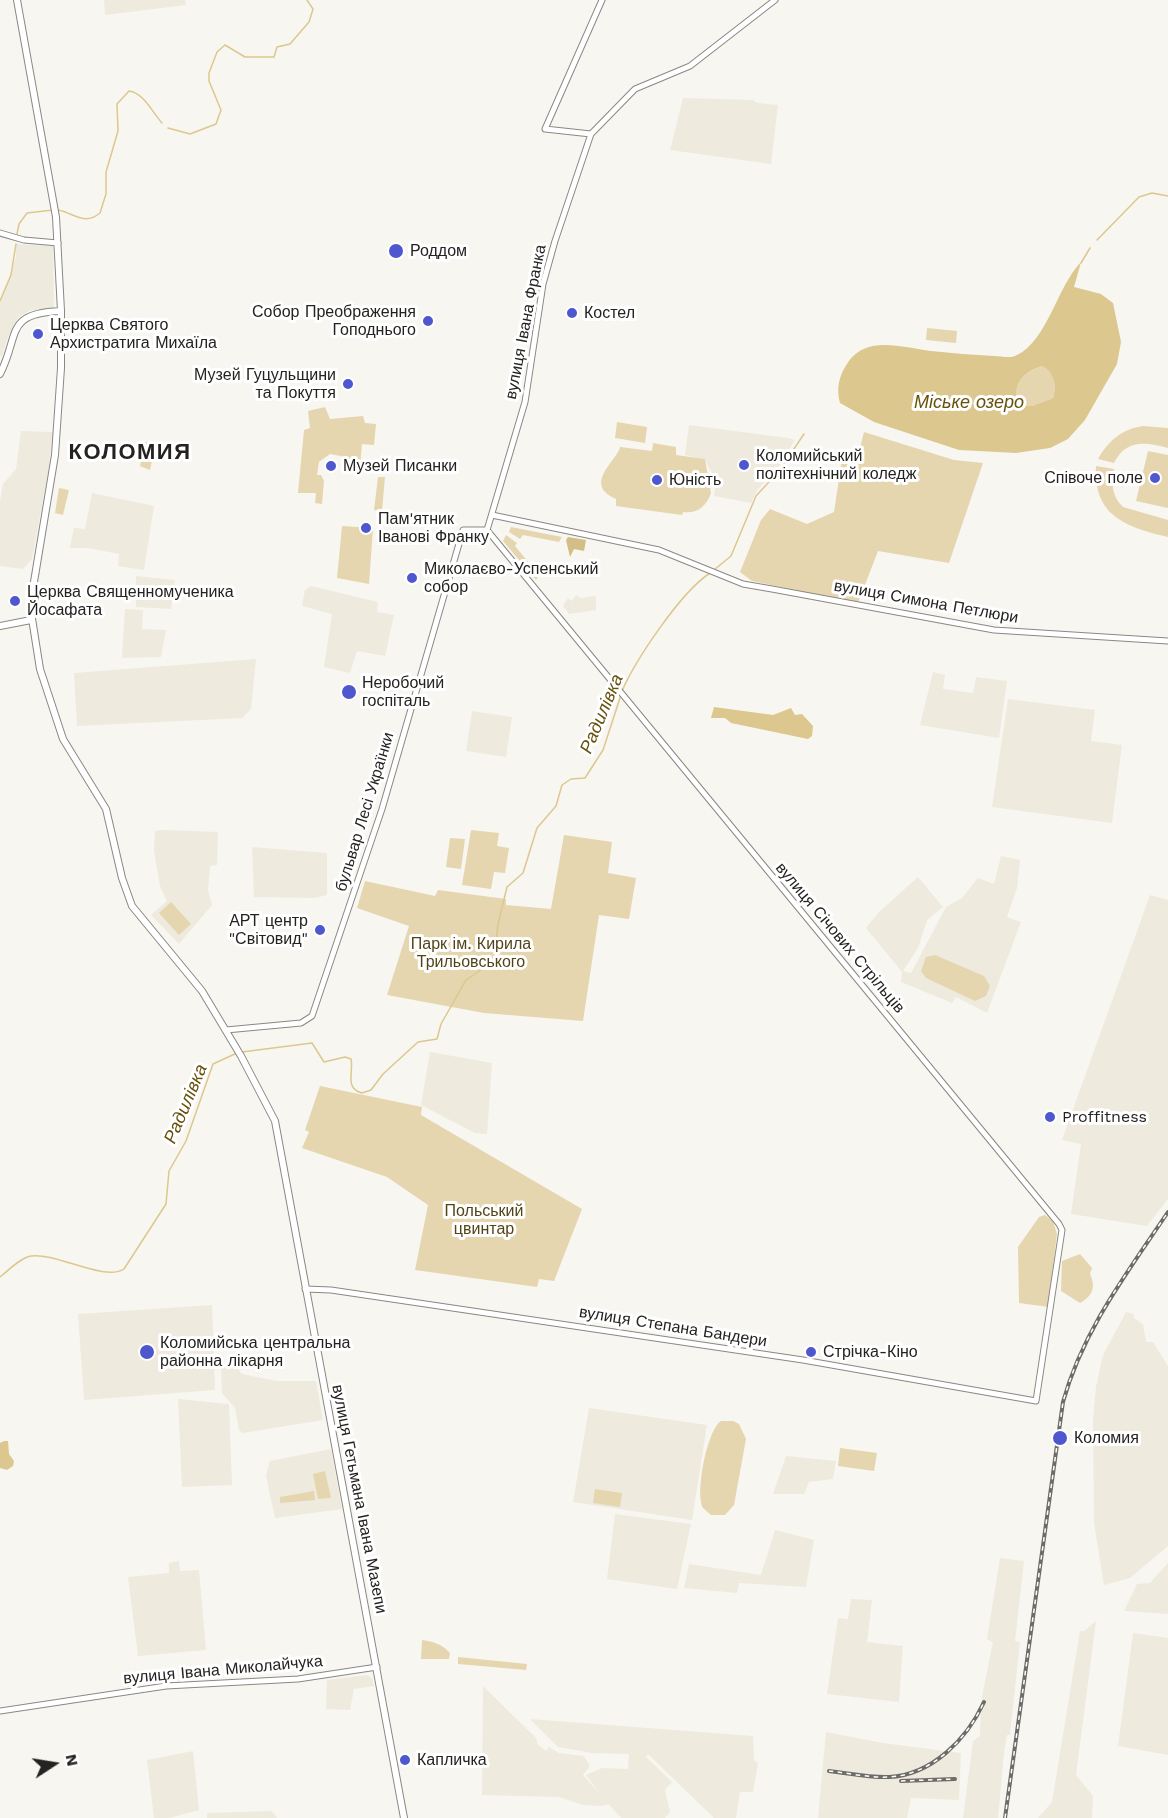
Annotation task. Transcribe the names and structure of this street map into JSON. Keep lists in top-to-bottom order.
{
  "streets": {
    "main road": ["вулиця Гетьмана Івана Мазепи"],
    "street": [
      "вулиця Івана Франка",
      "вулиця Симона Петлюри",
      "бульвар Лесі Українки",
      "вулиця Січових Стрільців",
      "вулиця Степана Бандери",
      "вулиця Івана Миколайчука"
    ]
  },
  "crossings": [
    ["вулиця Івана Франка", "вулиця Симона Петлюри"],
    ["вулиця Івана Франка", "бульвар Лесі Українки"],
    ["вулиця Івана Франка", "вулиця Січових Стрільців"],
    ["бульвар Лесі Українки", "вулиця Січових Стрільців"],
    ["бульвар Лесі Українки", "вулиця Гетьмана Івана Мазепи"],
    ["вулиця Січових Стрільців", "вулиця Степана Бандери"],
    ["вулиця Степана Бандери", "вулиця Гетьмана Івана Мазепи"],
    ["вулиця Гетьмана Івана Мазепи", "вулиця Івана Миколайчука"]
  ],
  "districts": ["КОЛОМИЯ"],
  "water": ["Міське озеро", "Радилівка"],
  "parks": ["Парк ім. Кирила Трильовського", "Польський цвинтар"],
  "places": [
    "Роддом",
    "Костел",
    "Собор Преображення Гоподнього",
    "Церква Святого Архистратига Михаїла",
    "Музей Гуцульщини та Покуття",
    "Коломийський політехнічний коледж",
    "Музей Писанки",
    "Співоче поле",
    "Юність",
    "Пам'ятник Іванові Франку",
    "Миколаєво-Успенський собор",
    "Церква Священномученика Йосафата",
    "Неробочий госпіталь",
    "АРТ центр \"Світовид\"",
    "Proffitness",
    "Коломийська центральна районна лікарня",
    "Стрічка-Кіно",
    "Коломия",
    "Капличка"
  ],
  "north": "right"
}
